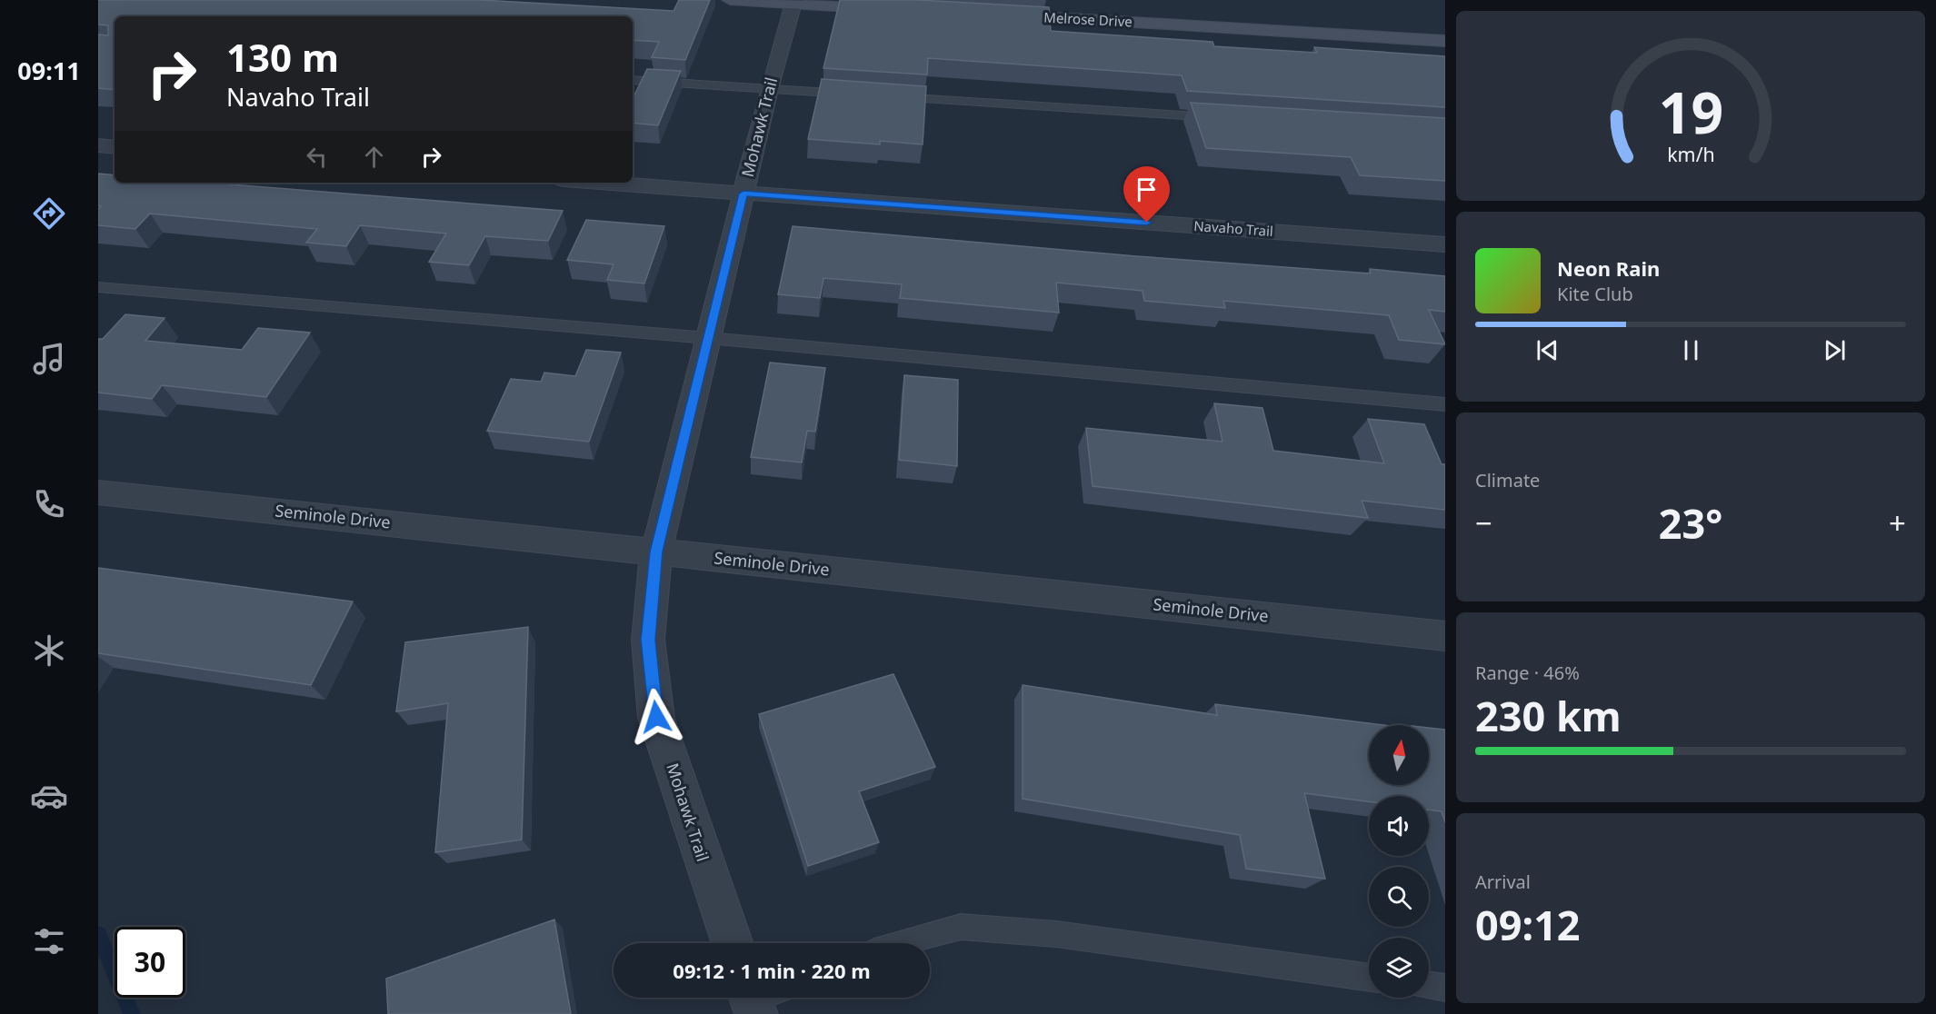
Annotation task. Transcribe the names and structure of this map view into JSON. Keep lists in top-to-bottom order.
{
  "streets": {
    "street": [
      "Melrose Drive",
      "Mohawk Trail",
      "Navaho Trail",
      "Seminole Drive"
    ]
  },
  "crossings": [
    ["Mohawk Trail", "Navaho Trail"],
    ["Mohawk Trail", "Seminole Drive"]
  ],
  "north": "top",
  "page": {
    "tabs": "09:11",
    "turn": ["130 m", "Navaho Trail"],
    "song": ["Neon Rain", "Kite Club"],
    "tile": [
      "Climate",
      ["Range · 46%", "230 km"],
      ["Arrival", "09:12"]
    ],
    "heat": ["−", "23°", "+"],
    "limit": "30",
    "trip": "09:12 · 1 min · 220 m",
    "gauge": ["19", "km/h"]
  }
}
